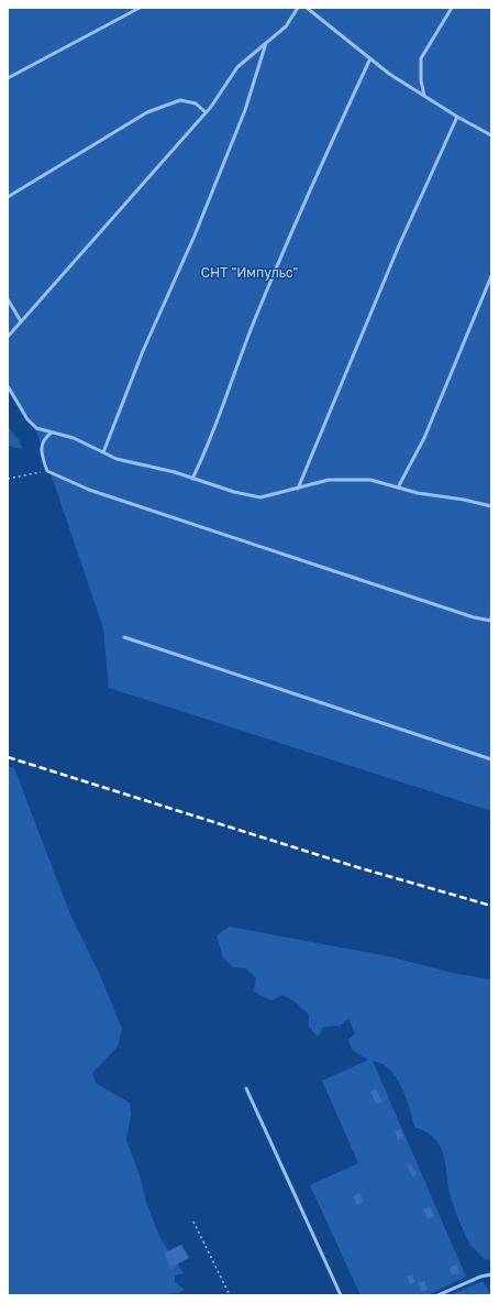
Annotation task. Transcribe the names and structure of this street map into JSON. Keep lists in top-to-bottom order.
{
  "parks": ["СНТ \"Импульс\""]
}
